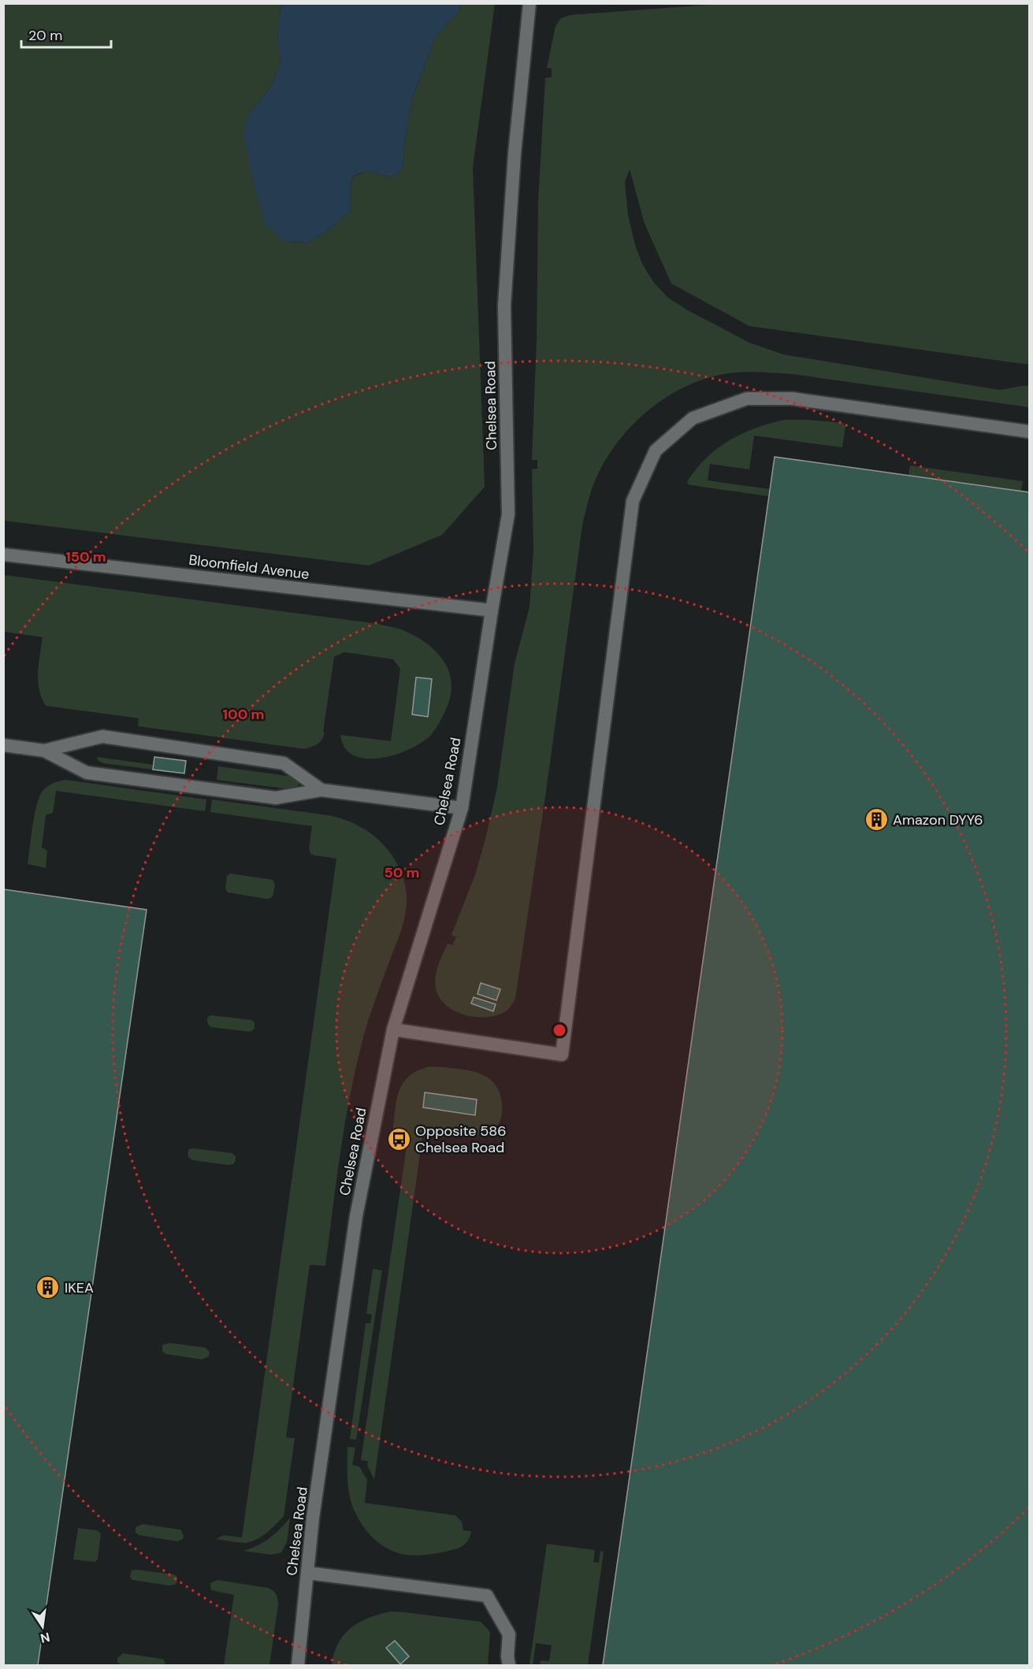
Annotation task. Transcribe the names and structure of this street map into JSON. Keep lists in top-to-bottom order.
{
  "streets": {
    "street": ["Chelsea Road", "Bloomfield Avenue"]
  },
  "crossings": [
    ["Chelsea Road", "Bloomfield Avenue"]
  ],
  "places": {
    "building": ["Amazon DYY6", "IKEA"],
    "bus stop": ["Opposite 586 Chelsea Road"]
  },
  "scale_bar": "20 m",
  "north": "bottom",
  "rings": ["150 m", "100 m", "50 m"]
}
